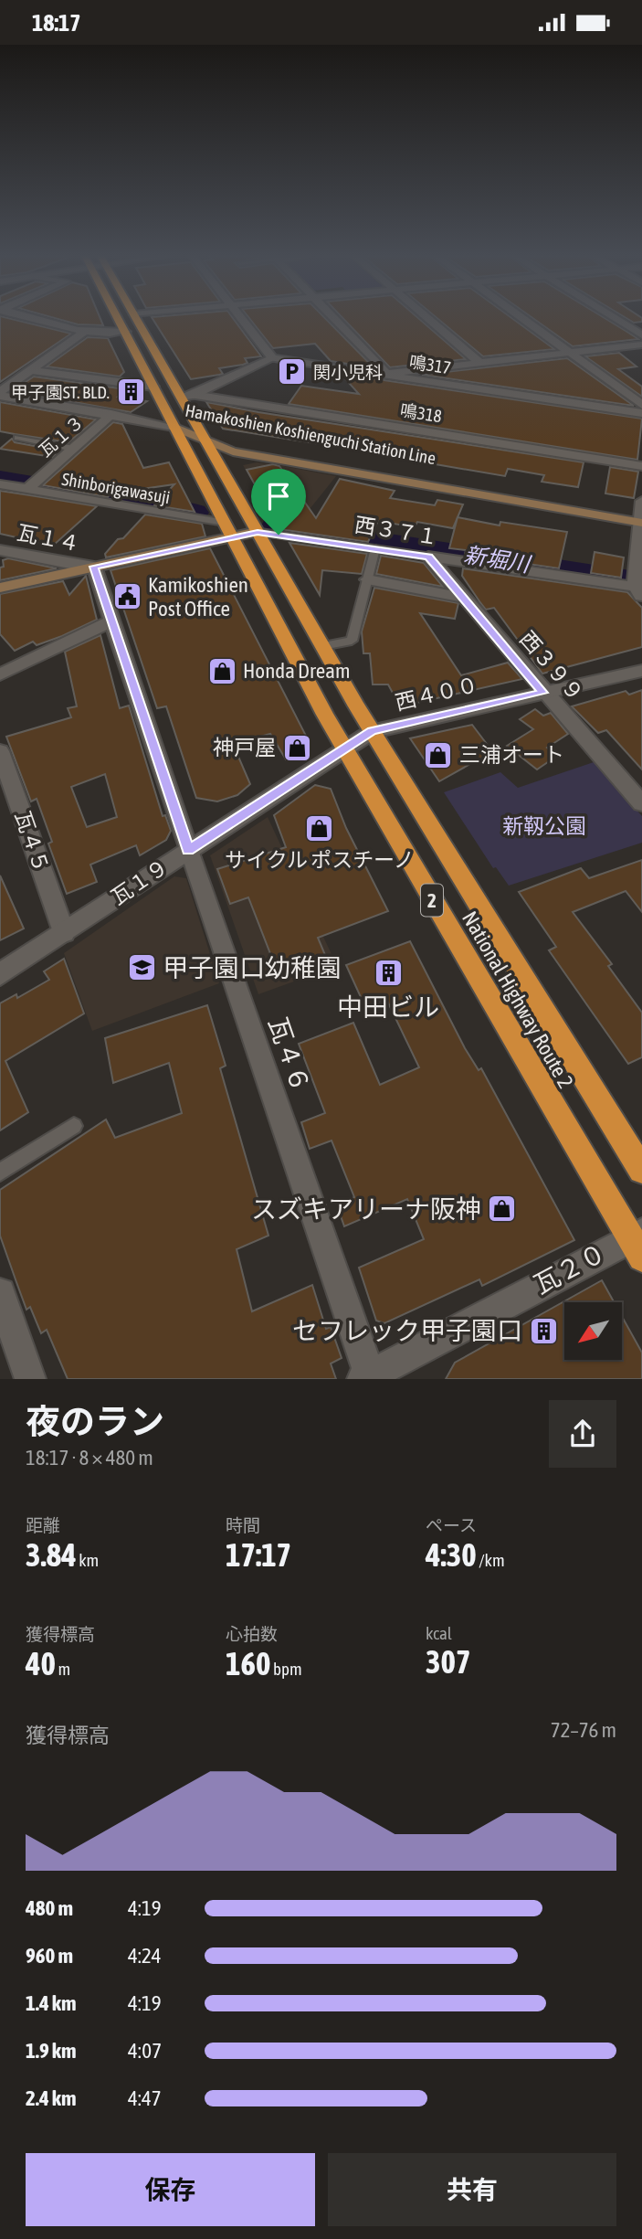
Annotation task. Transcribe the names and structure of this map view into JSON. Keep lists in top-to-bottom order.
{
  "streets": {
    "highway": ["2", "National Highway Route 2"],
    "main road": ["Hamakoshien Koshienguchi Station Line"],
    "street": [
      "鳴317",
      "鳴318",
      "瓦１３",
      "Shinborigawasuji",
      "西３７１",
      "瓦１４",
      "西３９９",
      "西４００",
      "瓦４５",
      "瓦１９",
      "瓦４６",
      "瓦２０"
    ]
  },
  "crossings": [
    ["鳴318", "National Highway Route 2"],
    ["Hamakoshien Koshienguchi Station Line", "National Highway Route 2"],
    ["瓦１３", "Shinborigawasuji"],
    ["Shinborigawasuji", "National Highway Route 2"],
    ["西３７１", "西３９９"],
    ["西３７１", "National Highway Route 2"],
    ["瓦１４", "瓦４６"],
    ["西３９９", "西４００"],
    ["西４００", "瓦１９"],
    ["西４００", "National Highway Route 2"],
    ["瓦４５", "瓦１９"],
    ["瓦１９", "National Highway Route 2"],
    ["瓦１９", "瓦４６"],
    ["National Highway Route 2", "瓦２０"],
    ["瓦４６", "瓦２０"]
  ],
  "water": ["新堀川"],
  "parks": ["新靱公園"],
  "places": {
    "parking": ["関小児科"],
    "building": ["甲子園ST. BLD.", "中田ビル", "セフレック甲子園口"],
    "public building": ["Kamikoshien Post Office"],
    "shop": [
      "Honda Dream",
      "神戸屋",
      "三浦オート",
      "サイクル ポスチーノ",
      "スズキアリーナ阪神"
    ],
    "school or university": ["甲子園口幼稚園"]
  },
  "north": "bottom left",
  "page": {
    "status": "18:17",
    "heading": ["夜のラン", "18:17 · 8 × 480 m"],
    "stats": [
      ["距離", "3.84 km"],
      ["時間", "17:17"],
      ["ペース", "4:30 /km"],
      ["獲得標高", "40 m"],
      ["心拍数", "160 bpm"],
      ["kcal", "307"]
    ],
    "chart": ["獲得標高", "72–76 m"],
    "list": [
      {
        "name": "480 m",
        "note": "4:19"
      },
      {
        "name": "960 m",
        "note": "4:24"
      },
      {
        "name": "1.4 km",
        "note": "4:19"
      },
      {
        "name": "1.9 km",
        "note": "4:07"
      },
      {
        "name": "2.4 km",
        "note": "4:47"
      }
    ],
    "buttons": ["保存", "共有"]
  }
}
